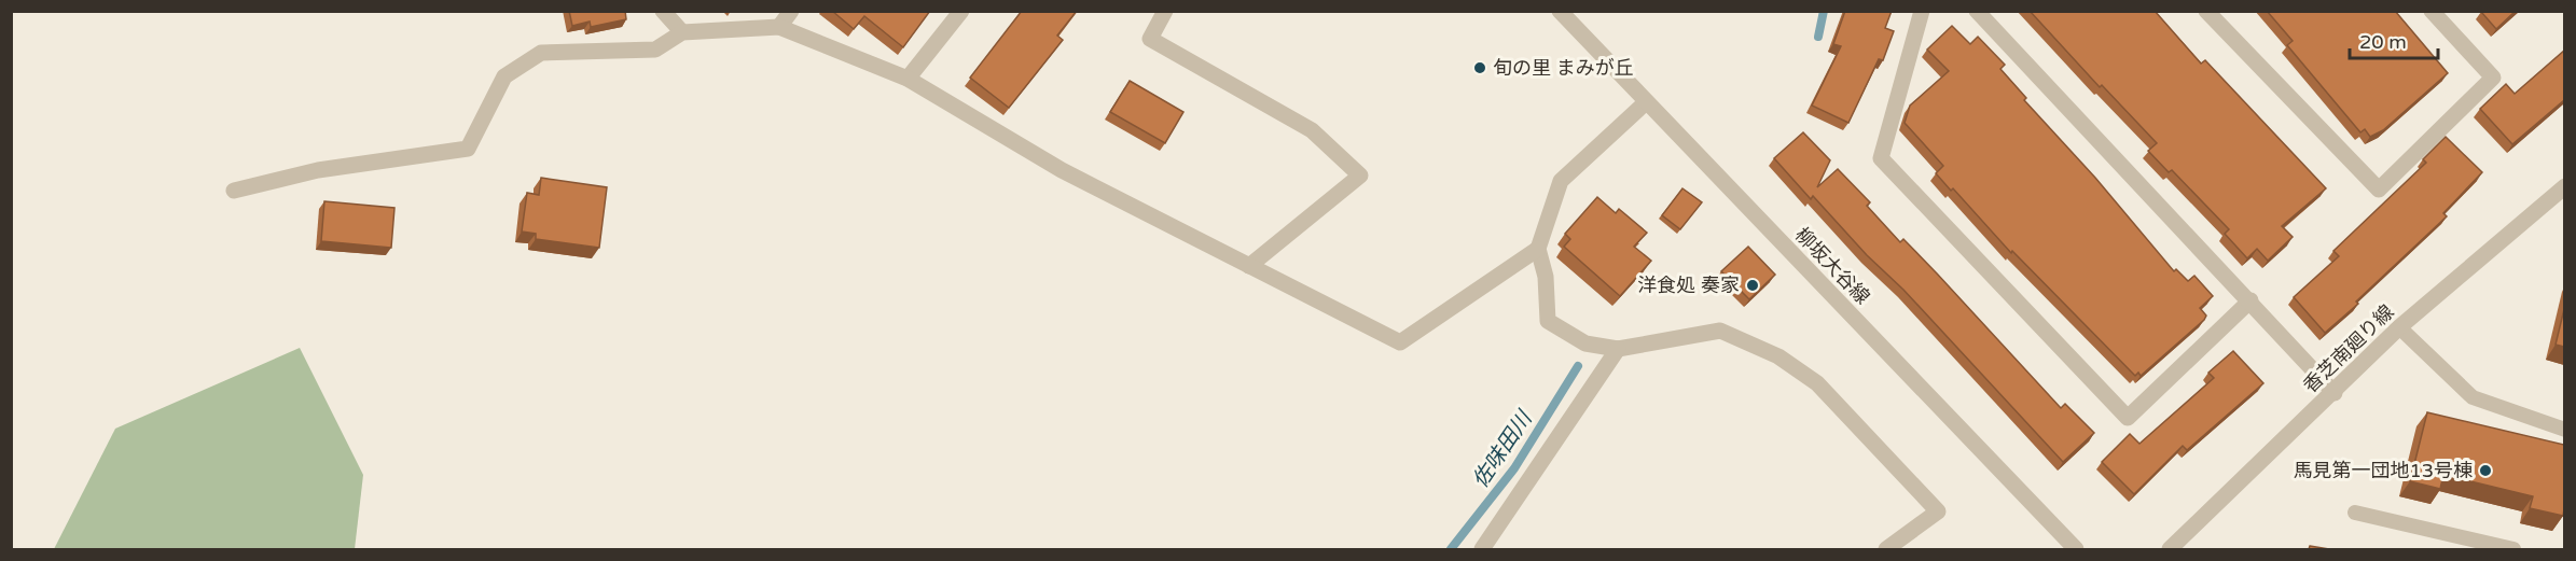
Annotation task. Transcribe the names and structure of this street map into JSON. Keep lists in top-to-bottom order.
{
  "streets": {
    "street": ["柳坂大谷線", "香芝南廻り線"]
  },
  "water": ["佐味田川"],
  "places": ["旬の里 まみが丘", "洋食処 奏家", "馬見第一団地13号棟"],
  "scale_bar": "20 m"
}
